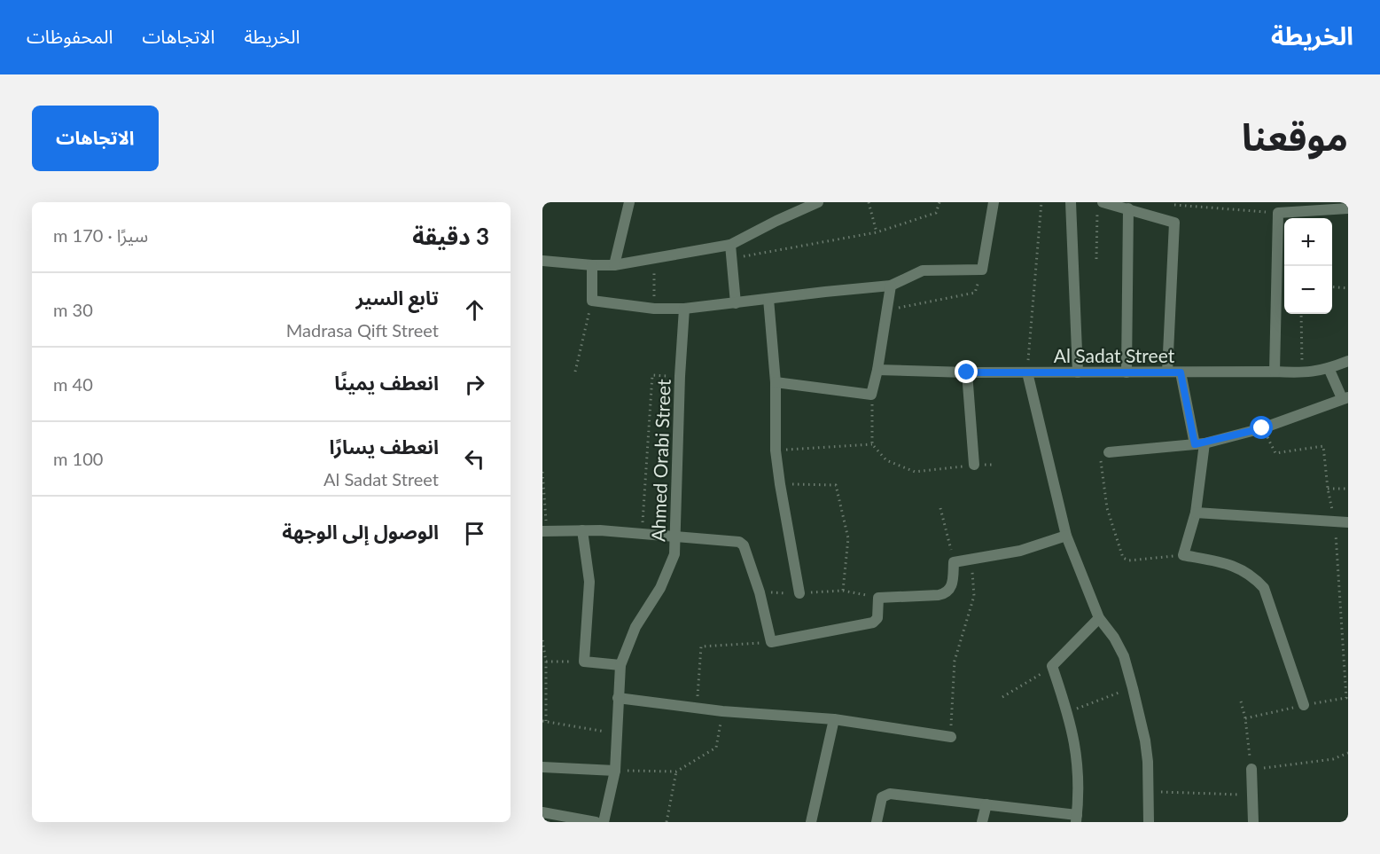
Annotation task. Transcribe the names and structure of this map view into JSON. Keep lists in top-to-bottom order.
{
  "streets": {
    "street": ["Al Sadat Street", "Ahmed Orabi Street"]
  },
  "page": {
    "header": "الخريطة",
    "nav": ["الخريطة", "الاتجاهات", "المحفوظات"],
    "title": "موقعنا",
    "buttons": "الاتجاهات",
    "heading": ["3 دقيقة", "سيرًا · 170 m"],
    "map_buttons": ["+", "−"],
    "list": [
      ["تابع السير", "Madrasa Qift Street", "30 m"],
      ["انعطف يمينًا", "40 m"],
      ["انعطف يسارًا", "Al Sadat Street", "100 m"],
      "الوصول إلى الوجهة"
    ]
  }
}
